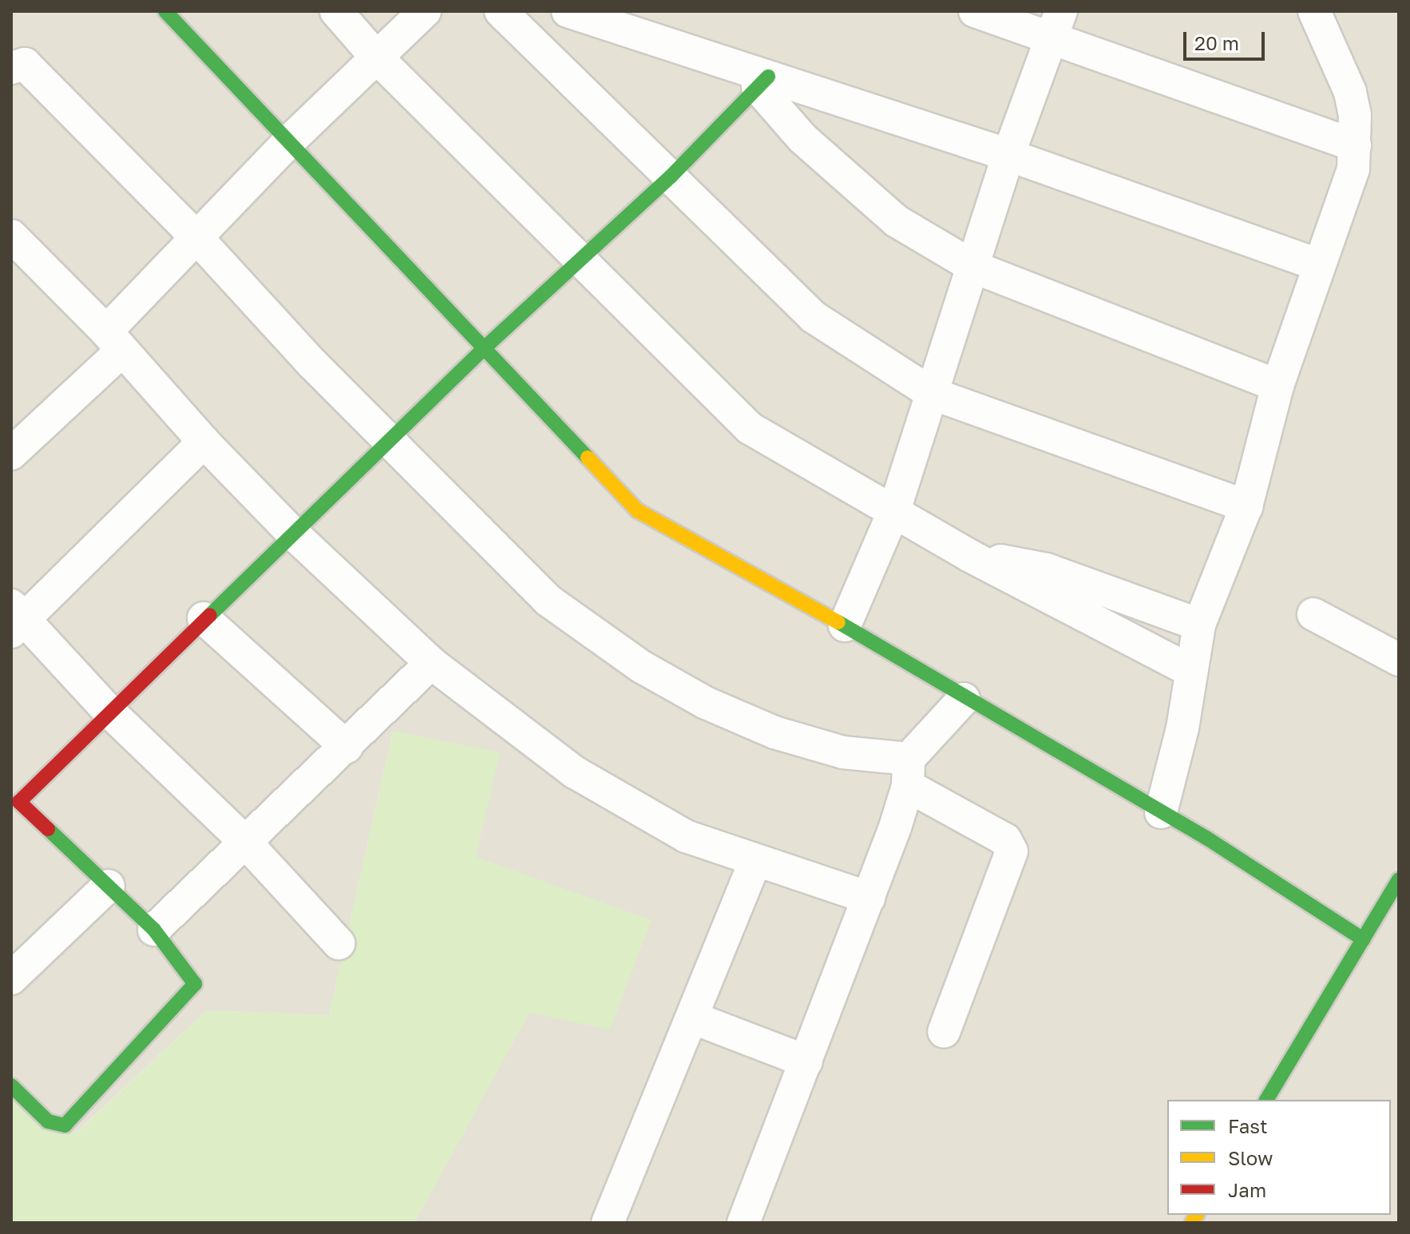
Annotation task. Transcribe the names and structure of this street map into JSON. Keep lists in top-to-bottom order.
{
  "legend": ["Fast", "Slow", "Jam"],
  "scale_bar": "20 m"
}
